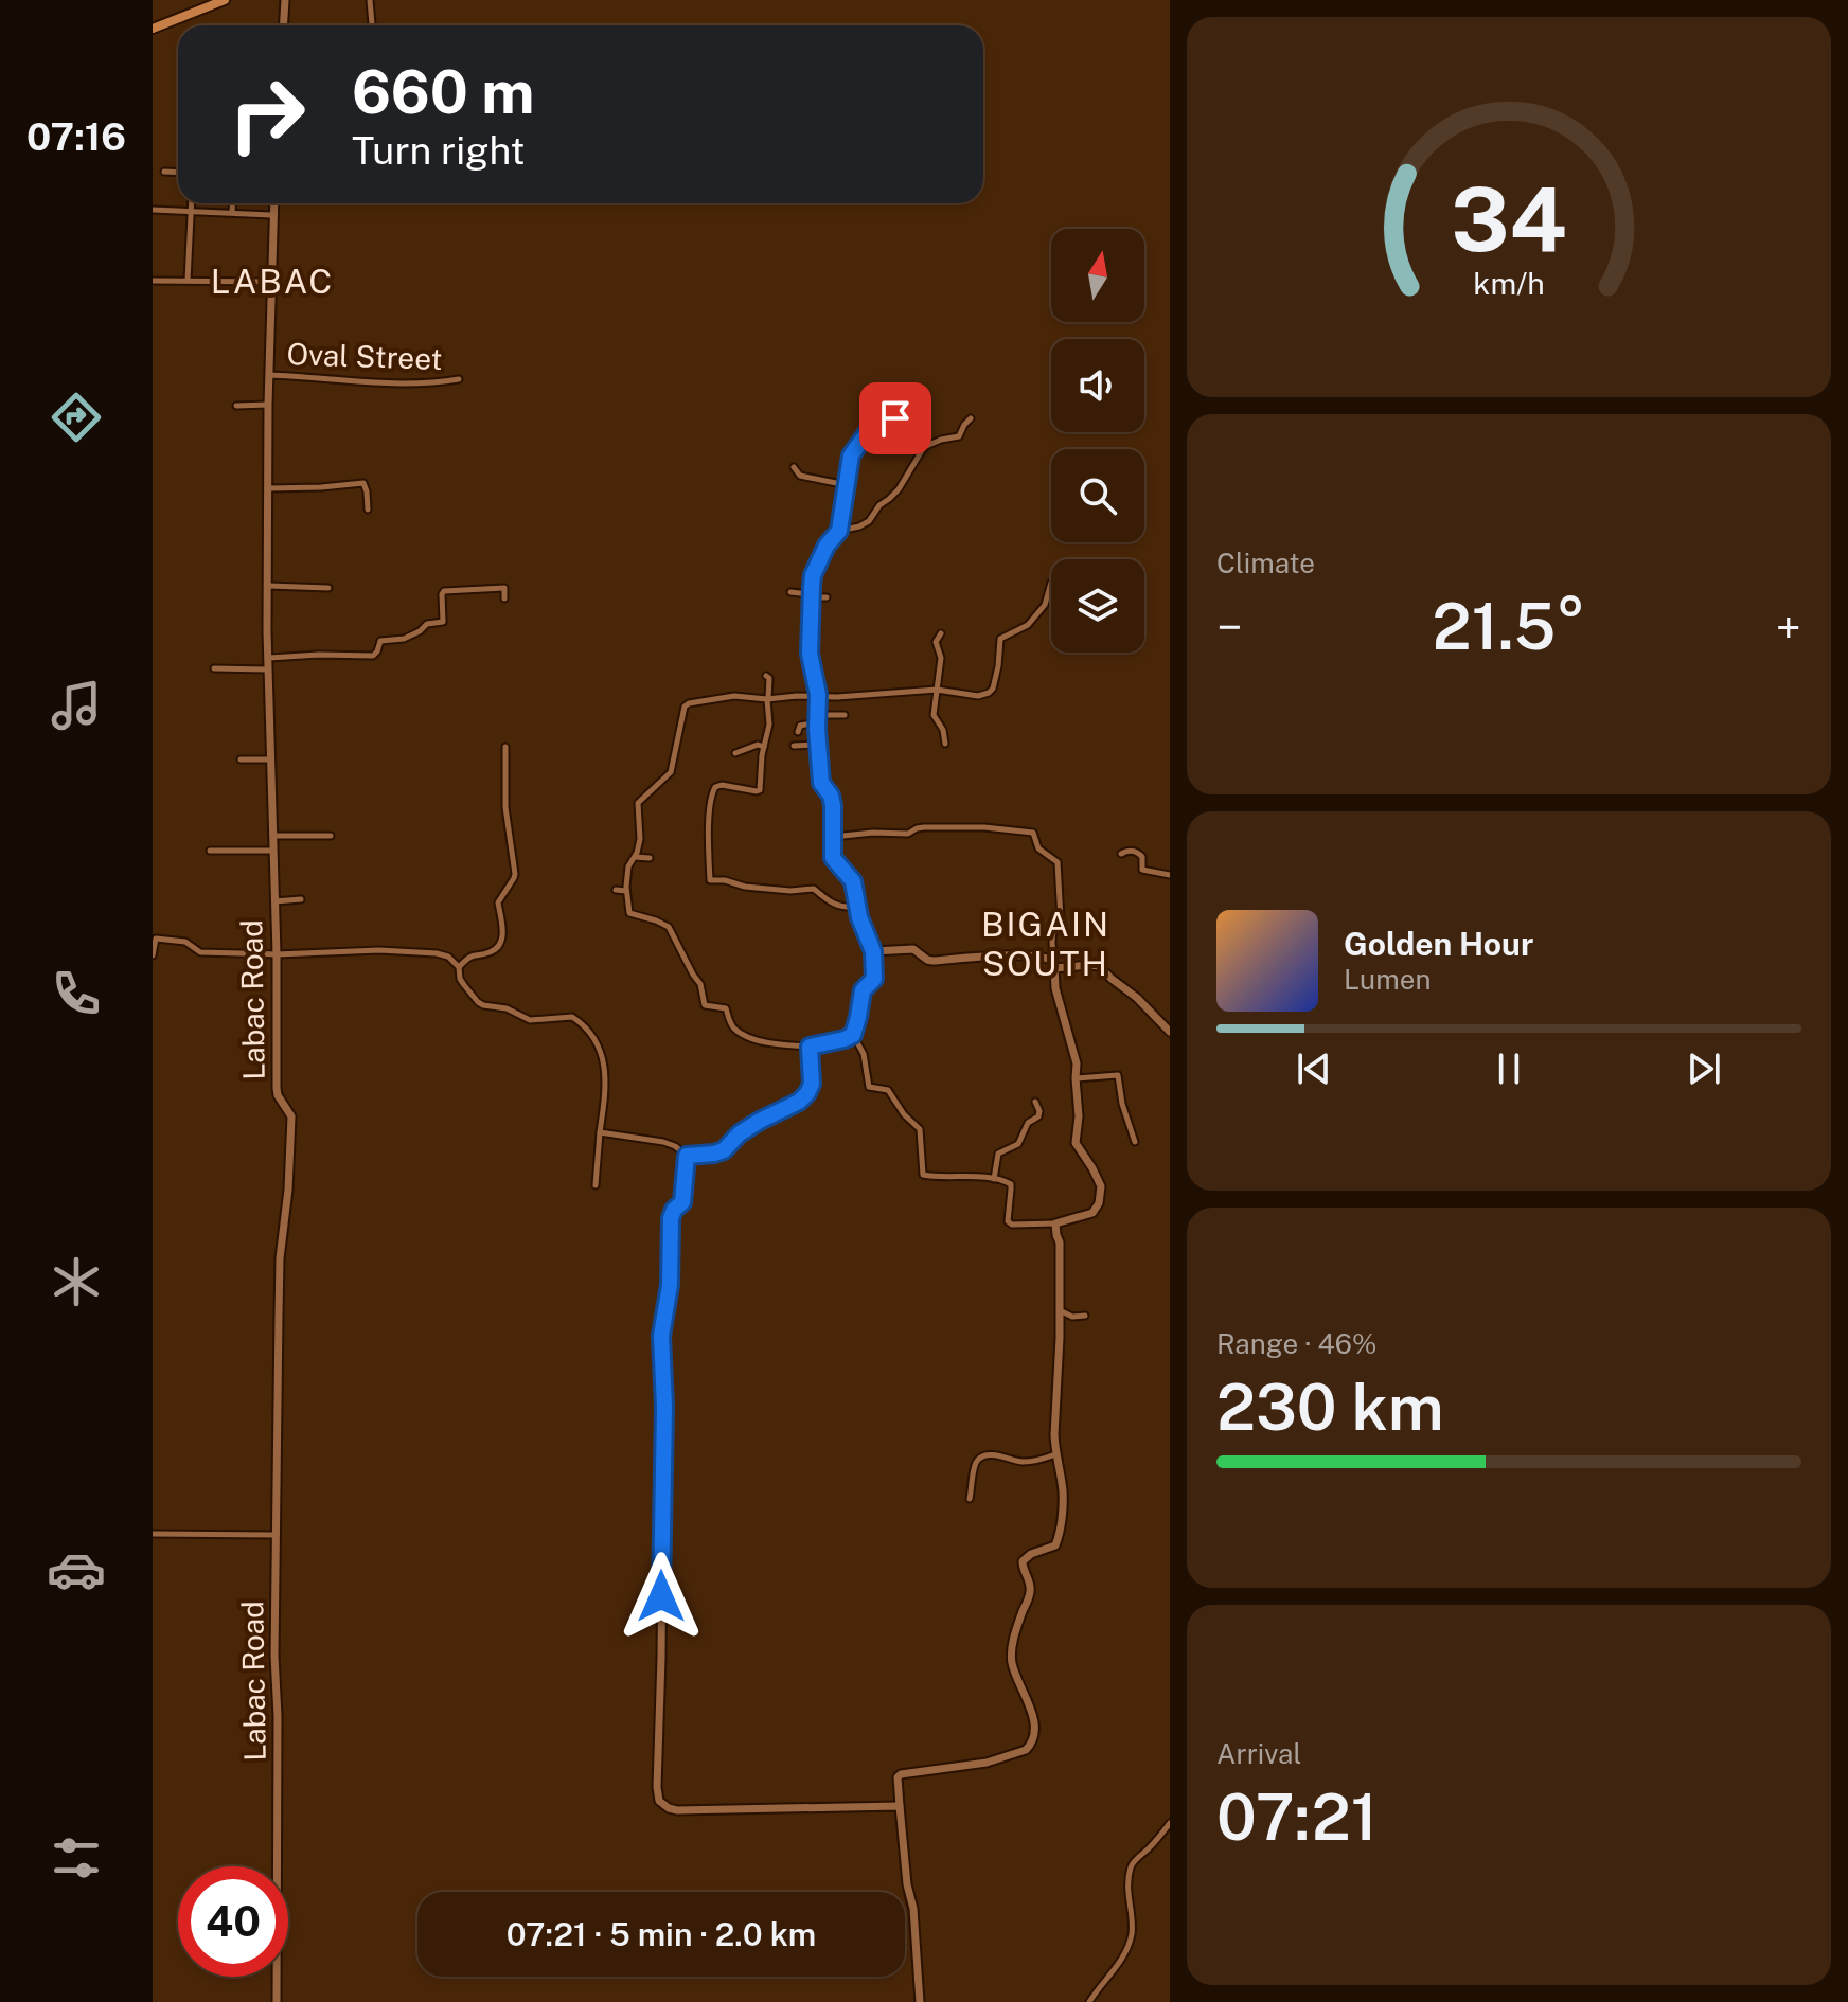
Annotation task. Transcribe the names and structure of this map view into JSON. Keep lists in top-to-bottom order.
{
  "streets": {
    "street": ["Oval Street", "Labac Road"]
  },
  "crossings": [
    ["Oval Street", "Labac Road"]
  ],
  "districts": ["LABAC", "BIGAIN SOUTH"],
  "north": "top",
  "page": {
    "tabs": "07:16",
    "turn": ["660 m", "Turn right"],
    "tile": [
      "Climate",
      ["Range · 46%", "230 km"],
      ["Arrival", "07:21"]
    ],
    "heat": ["−", "21.5°", "+"],
    "song": ["Golden Hour", "Lumen"],
    "limit": "40",
    "trip": "07:21 · 5 min · 2.0 km",
    "gauge": ["34", "km/h"]
  }
}
